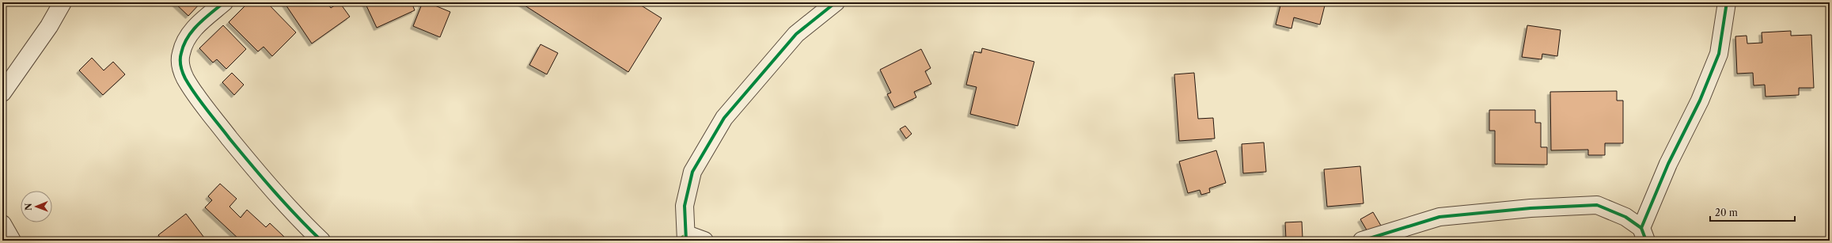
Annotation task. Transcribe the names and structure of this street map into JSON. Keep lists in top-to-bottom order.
{
  "scale_bar": "20 m",
  "north": "left"
}
